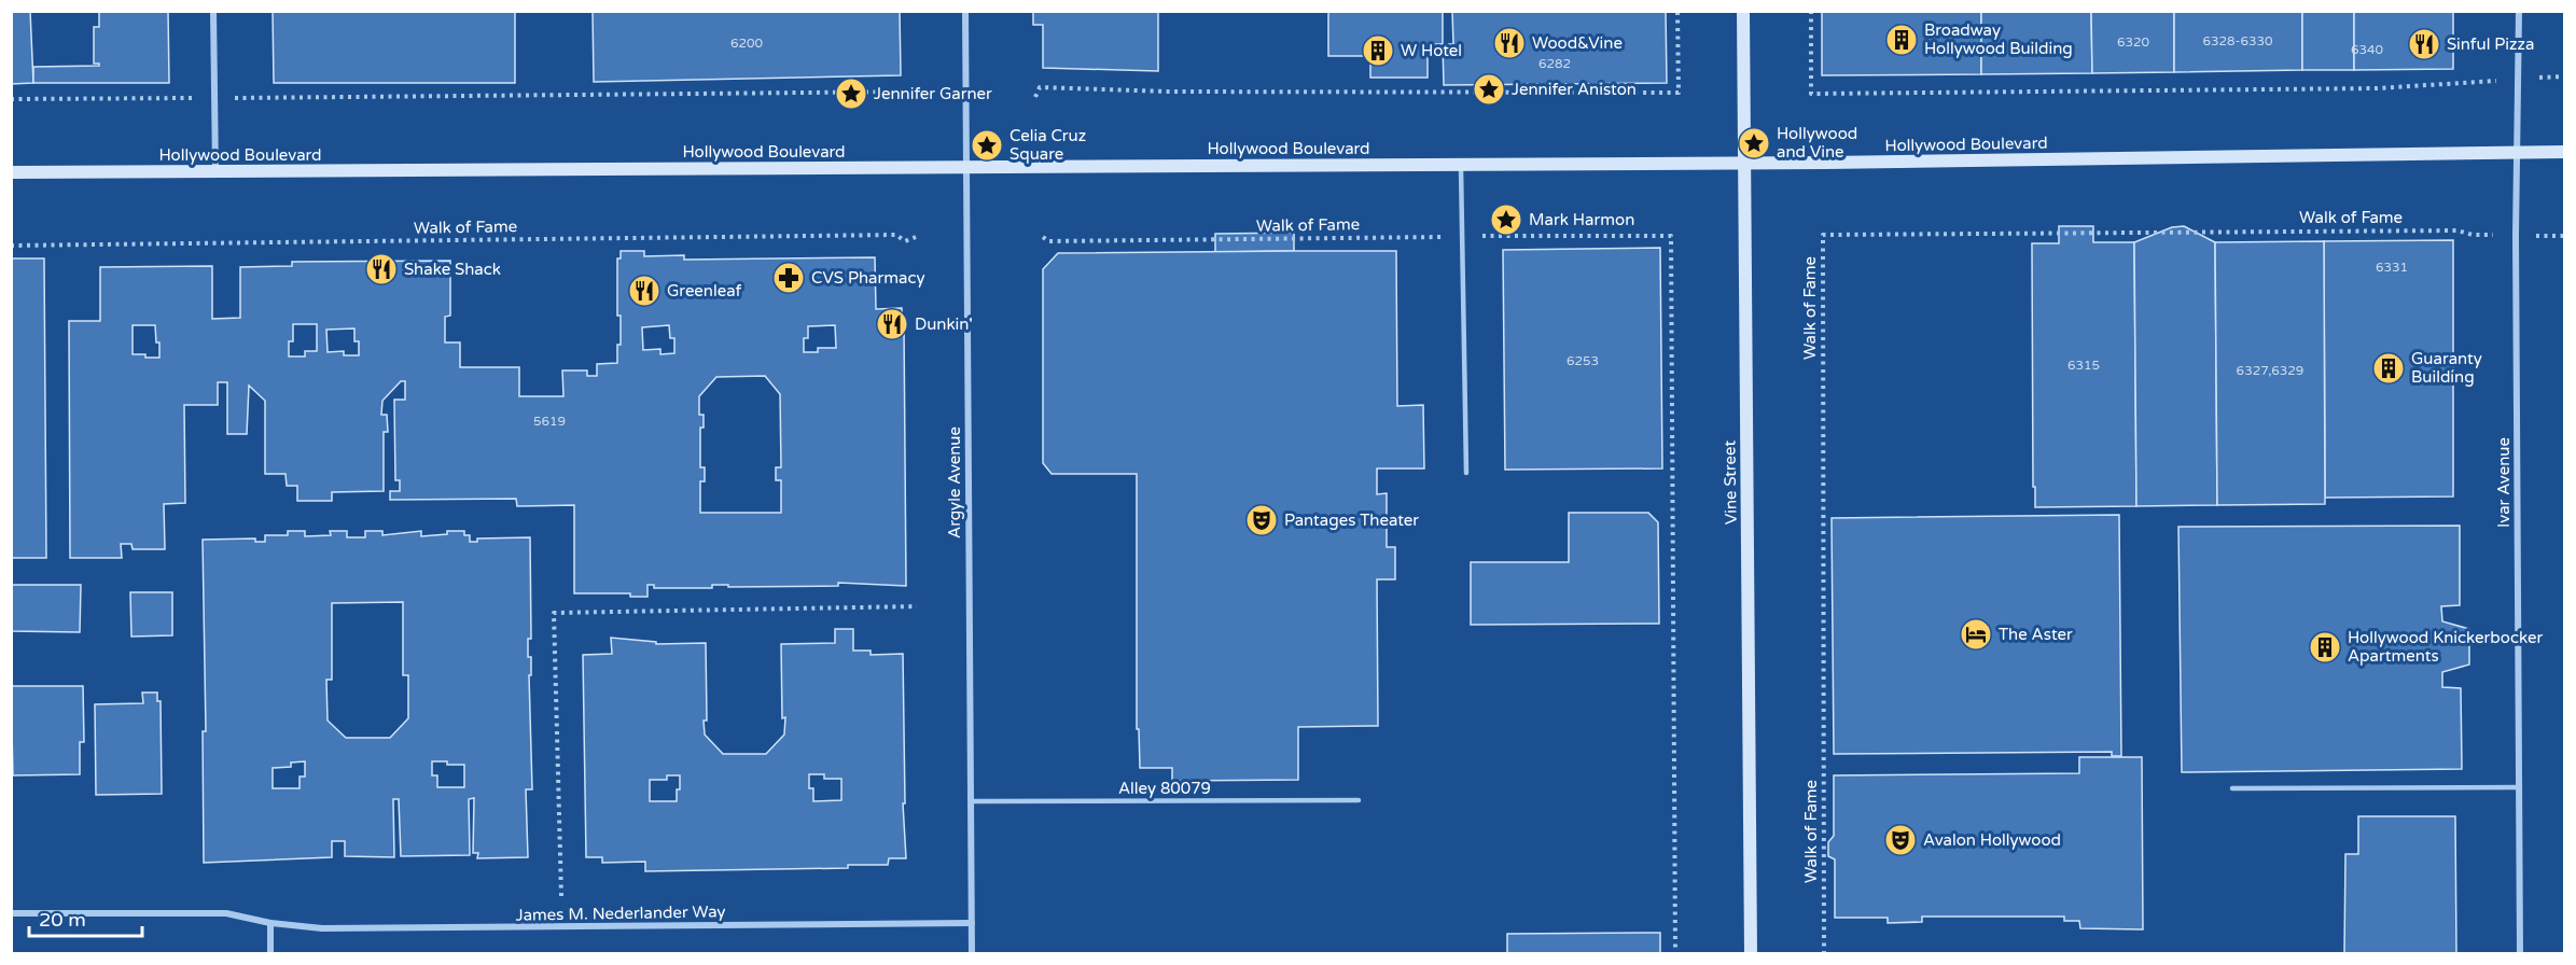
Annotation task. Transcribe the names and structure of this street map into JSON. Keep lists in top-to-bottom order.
{
  "streets": {
    "main road": ["Hollywood Boulevard", "Vine Street"],
    "street": ["Argyle Avenue", "Ivar Avenue", "James M. Nederlander Way"],
    "lane": ["Alley 80079"],
    "path": ["Walk of Fame"]
  },
  "crossings": [
    ["Hollywood Boulevard", "Argyle Avenue"],
    ["Hollywood Boulevard", "Vine Street"],
    ["Hollywood Boulevard", "Ivar Avenue"],
    ["Argyle Avenue", "Alley 80079"],
    ["Argyle Avenue", "James M. Nederlander Way"]
  ],
  "places": {
    "building": [
      "Broadway Hollywood Building",
      "W Hotel",
      "Guaranty Building",
      "Hollywood Knickerbocker Apartments"
    ],
    "restaurant": [
      "Wood&Vine",
      "Sinful Pizza",
      "Shake Shack",
      "Greenleaf",
      "Dunkin'"
    ],
    "place": [
      "Jennifer Aniston",
      "Jennifer Garner",
      "Hollywood and Vine",
      "Celia Cruz Square",
      "Mark Harmon"
    ],
    "pharmacy": ["CVS Pharmacy"],
    "theatre": ["Pantages Theater", "Avalon Hollywood"],
    "hotel": ["The Aster"]
  },
  "house_numbers": [
    "6328-6330",
    "6320",
    "6200",
    "6340",
    "6282",
    "6331",
    "6253",
    "6315",
    "6327,6329",
    "5619"
  ],
  "scale_bar": "20 m"
}
